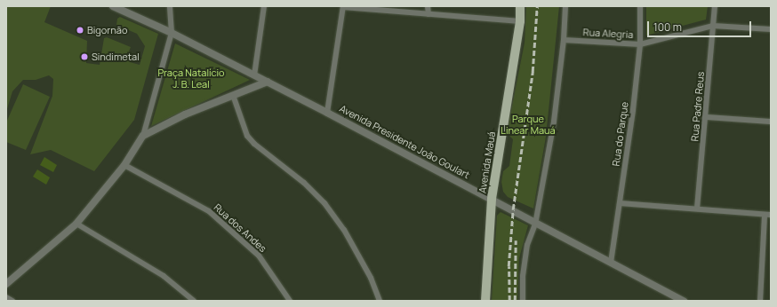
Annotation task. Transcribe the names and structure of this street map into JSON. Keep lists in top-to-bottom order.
{
  "streets": {
    "main road": ["Avenida Mauá"],
    "street": [
      "Rua Alegria",
      "Rua Padre Reus",
      "Rua do Parque",
      "Avenida Presidente João Goulart",
      "Rua dos Andes"
    ]
  },
  "crossings": [
    ["Rua Alegria", "Rua Padre Reus"],
    ["Rua Alegria", "Rua do Parque"],
    ["Rua do Parque", "Avenida Presidente João Goulart"],
    ["Avenida Presidente João Goulart", "Avenida Mauá"]
  ],
  "parks": ["Praça Natalício J. B. Leal", "Parque Linear Mauá"],
  "places": ["Bigornão", "Sindimetal"],
  "scale_bar": "100 m"
}
